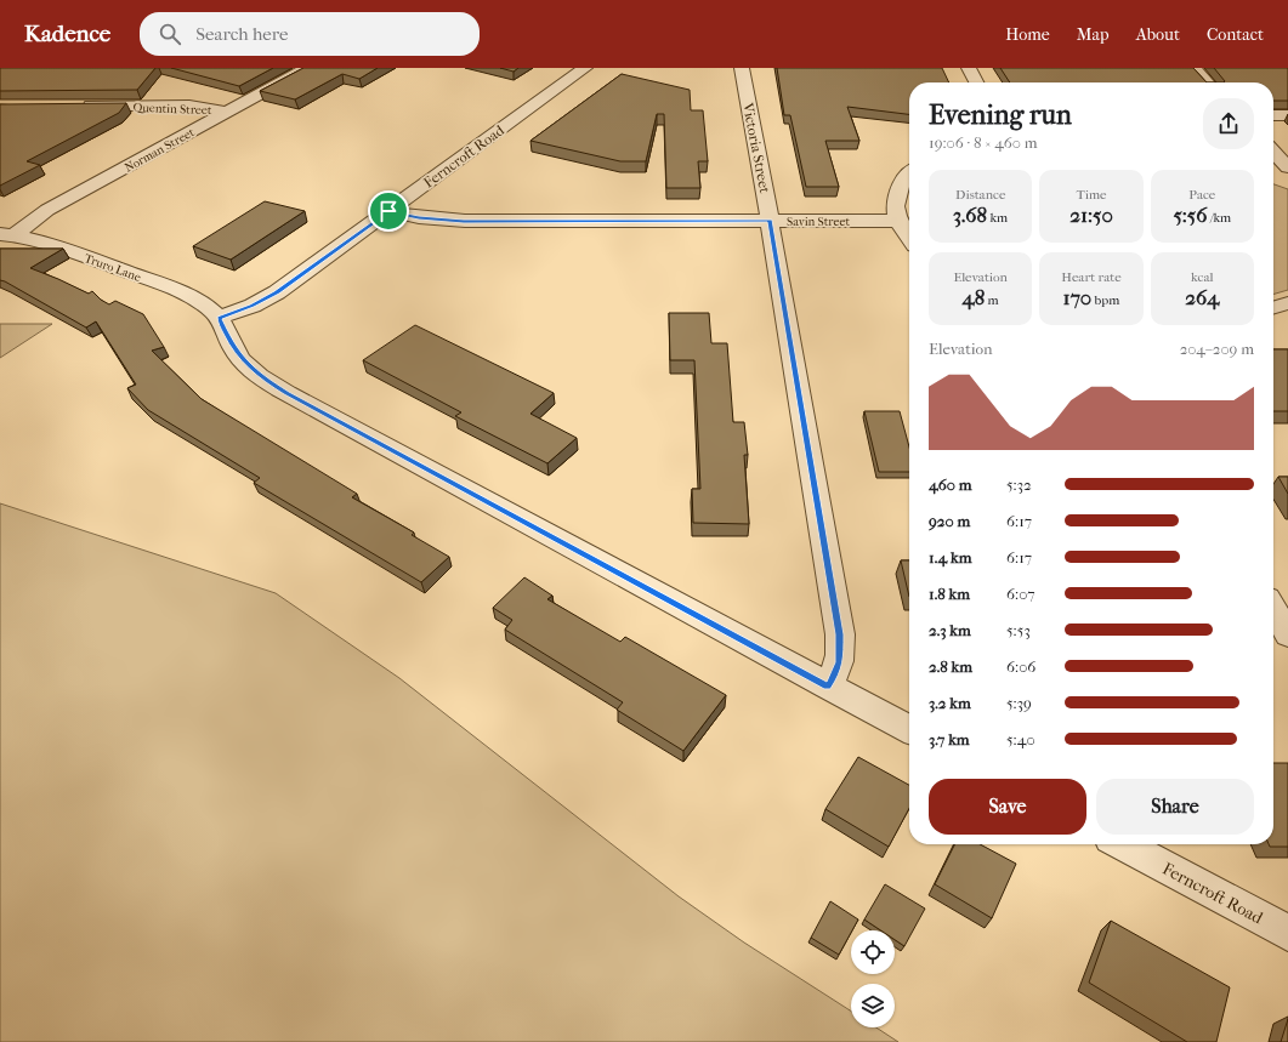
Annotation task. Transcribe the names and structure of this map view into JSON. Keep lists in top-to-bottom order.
{
  "streets": {
    "street": [
      "Quentin Street",
      "Victoria Street",
      "Norman Street",
      "Ferncroft Road",
      "Savin Street",
      "Truro Lane"
    ]
  },
  "crossings": [
    ["Quentin Street", "Norman Street"],
    ["Victoria Street", "Savin Street"],
    ["Norman Street", "Truro Lane"],
    ["Ferncroft Road", "Savin Street"],
    ["Ferncroft Road", "Truro Lane"]
  ],
  "page": {
    "header": "Kadence",
    "search": "Search here",
    "nav": [
      "Home",
      "Map",
      "About",
      "Contact"
    ],
    "heading": ["Evening run", "19:06 · 8 × 460 m"],
    "stats": [
      ["Distance", "3.68 km"],
      ["Time", "21:50"],
      ["Pace", "5:56 /km"],
      ["Elevation", "48 m"],
      ["Heart rate", "170 bpm"],
      ["kcal", "264"]
    ],
    "chart": ["Elevation", "204–209 m"],
    "list": [
      {
        "name": "460 m",
        "note": "5:32"
      },
      {
        "name": "920 m",
        "note": "6:17"
      },
      {
        "name": "1.4 km",
        "note": "6:17"
      },
      {
        "name": "1.8 km",
        "note": "6:07"
      },
      {
        "name": "2.3 km",
        "note": "5:53"
      },
      {
        "name": "2.8 km",
        "note": "6:06"
      },
      {
        "name": "3.2 km",
        "note": "5:39"
      },
      {
        "name": "3.7 km",
        "note": "5:40"
      }
    ],
    "buttons": ["Save", "Share"]
  }
}
